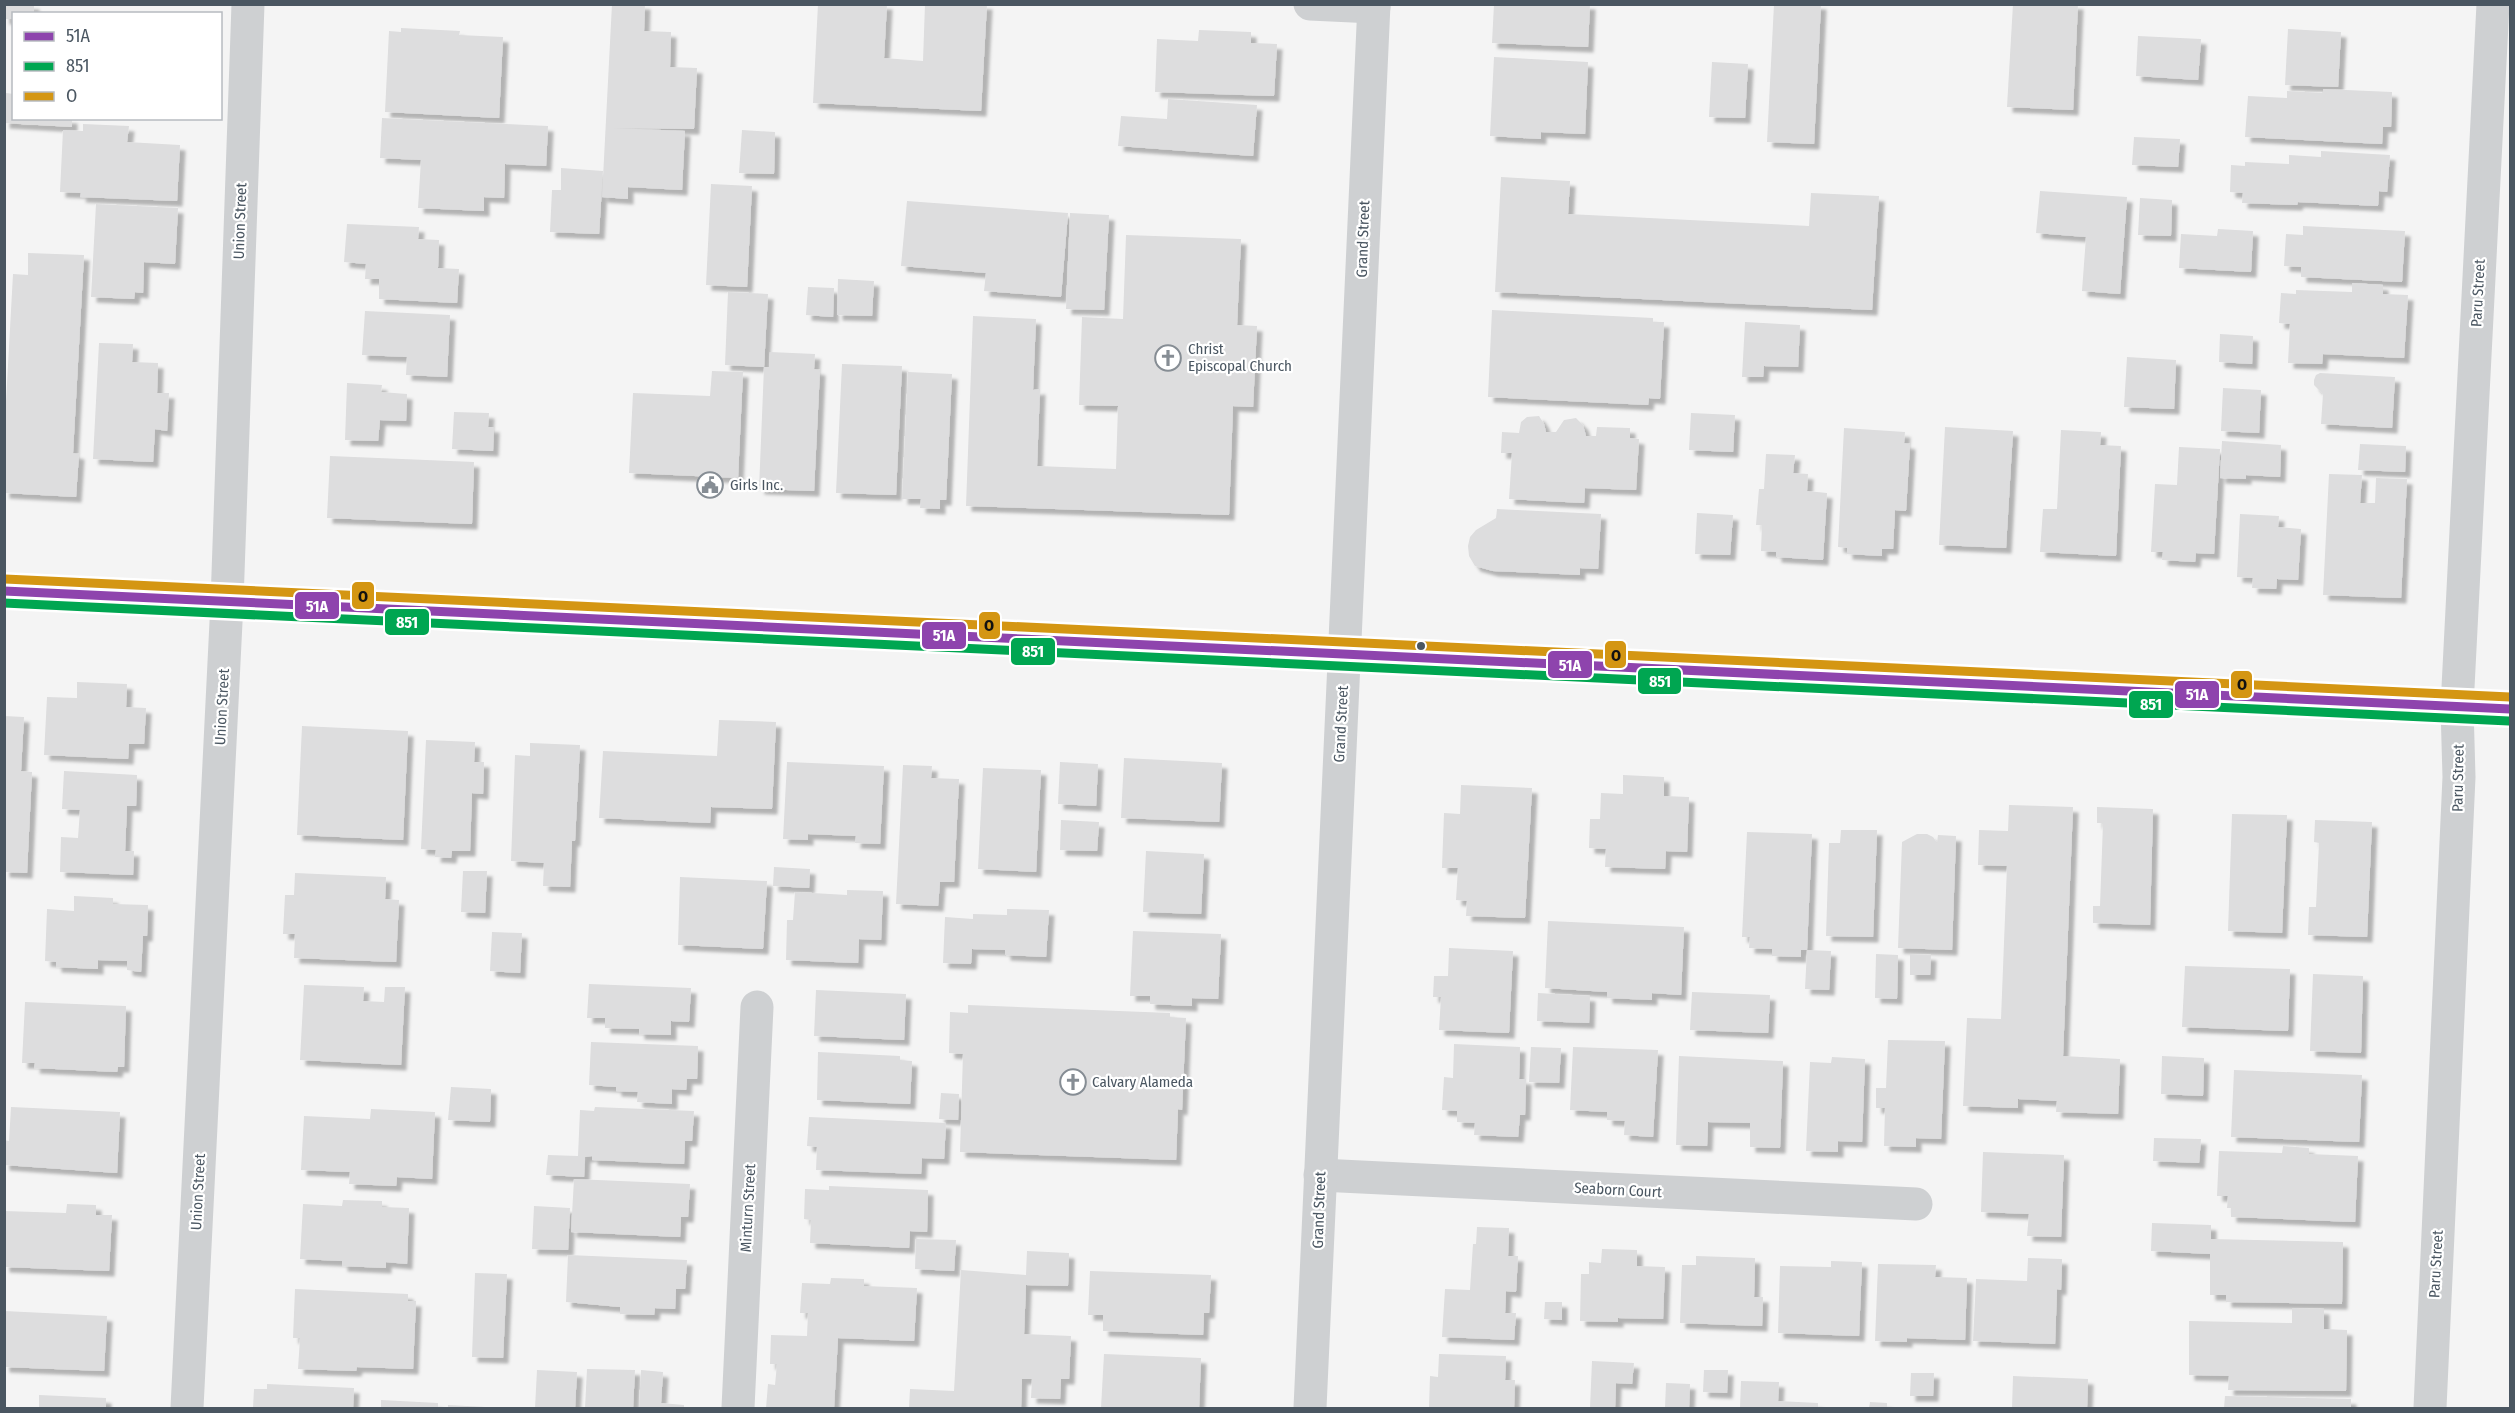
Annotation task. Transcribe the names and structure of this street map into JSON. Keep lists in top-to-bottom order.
{
  "streets": {
    "street": [
      "Union Street",
      "Grand Street",
      "Paru Street",
      "Seaborn Court",
      "Minturn Street"
    ]
  },
  "crossings": [
    ["Grand Street", "Seaborn Court"]
  ],
  "places": {
    "church": ["Christ Episcopal Church", "Calvary Alameda"],
    "public building": ["Girls Inc."]
  },
  "lines": ["transit line O", "transit line 51A", "transit line 851"],
  "legend": ["51A", "851", "O"]
}
